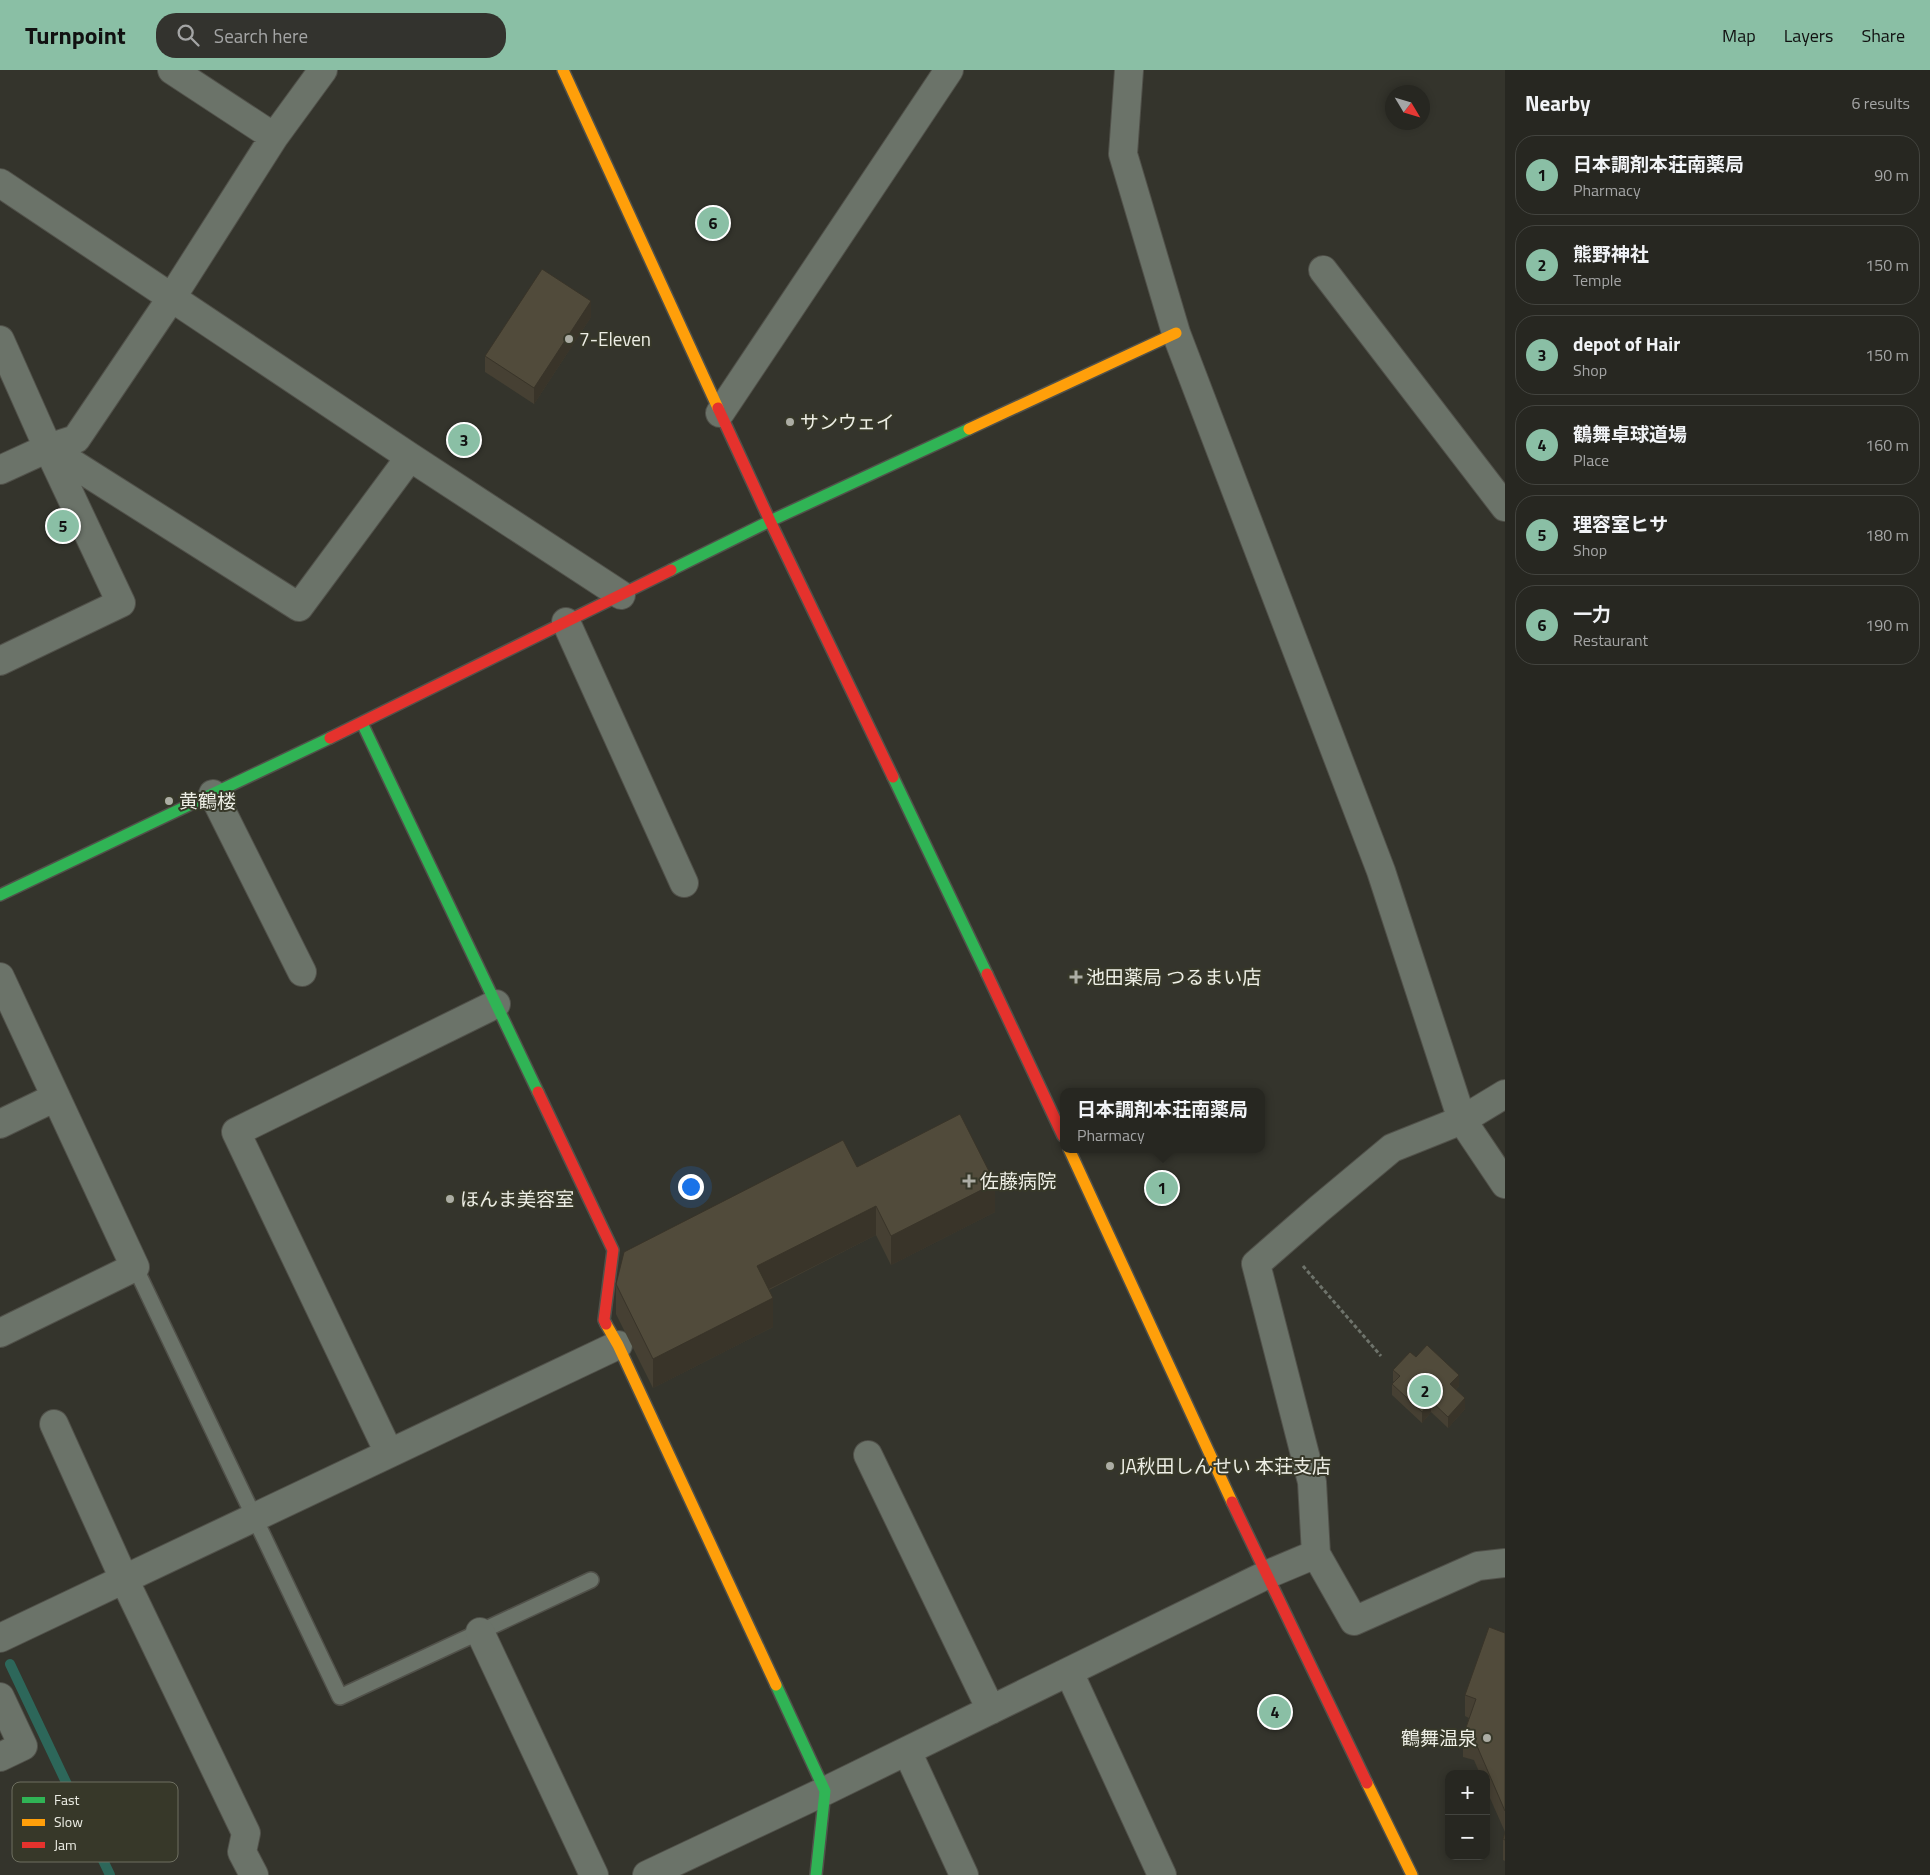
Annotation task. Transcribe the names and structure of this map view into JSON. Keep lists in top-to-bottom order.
{
  "places": {
    "other": [
      "7-Eleven",
      "サンウェイ",
      "黄鶴楼",
      "ほんま美容室",
      "JA秋田しんせい 本荘支店",
      "鶴舞温泉"
    ],
    "health": ["池田薬局 つるまい店", "佐藤病院"]
  },
  "legend": ["Fast", "Slow", "Jam"],
  "north": "bottom right",
  "page": {
    "header": "Turnpoint",
    "search": "Search here",
    "nav": ["Map", "Layers", "Share"],
    "heading": ["Nearby", "6 results"],
    "list": [
      {
        "mark": "1",
        "name": "日本調剤本荘南薬局",
        "note": "Pharmacy",
        "value": "90 m"
      },
      {
        "mark": "2",
        "name": "熊野神社",
        "note": "Temple",
        "value": "150 m"
      },
      {
        "mark": "3",
        "name": "depot of Hair",
        "note": "Shop",
        "value": "150 m"
      },
      {
        "mark": "4",
        "name": "鶴舞卓球道場",
        "note": "Place",
        "value": "160 m"
      },
      {
        "mark": "5",
        "name": "理容室ヒサ",
        "note": "Shop",
        "value": "180 m"
      },
      {
        "mark": "6",
        "name": "一力",
        "note": "Restaurant",
        "value": "190 m"
      }
    ],
    "pins": [
      "6",
      "3",
      "5",
      "1",
      "2",
      "4"
    ],
    "popup": ["日本調剤本荘南薬局", "Pharmacy"],
    "map_buttons": ["+", "−"]
  }
}
